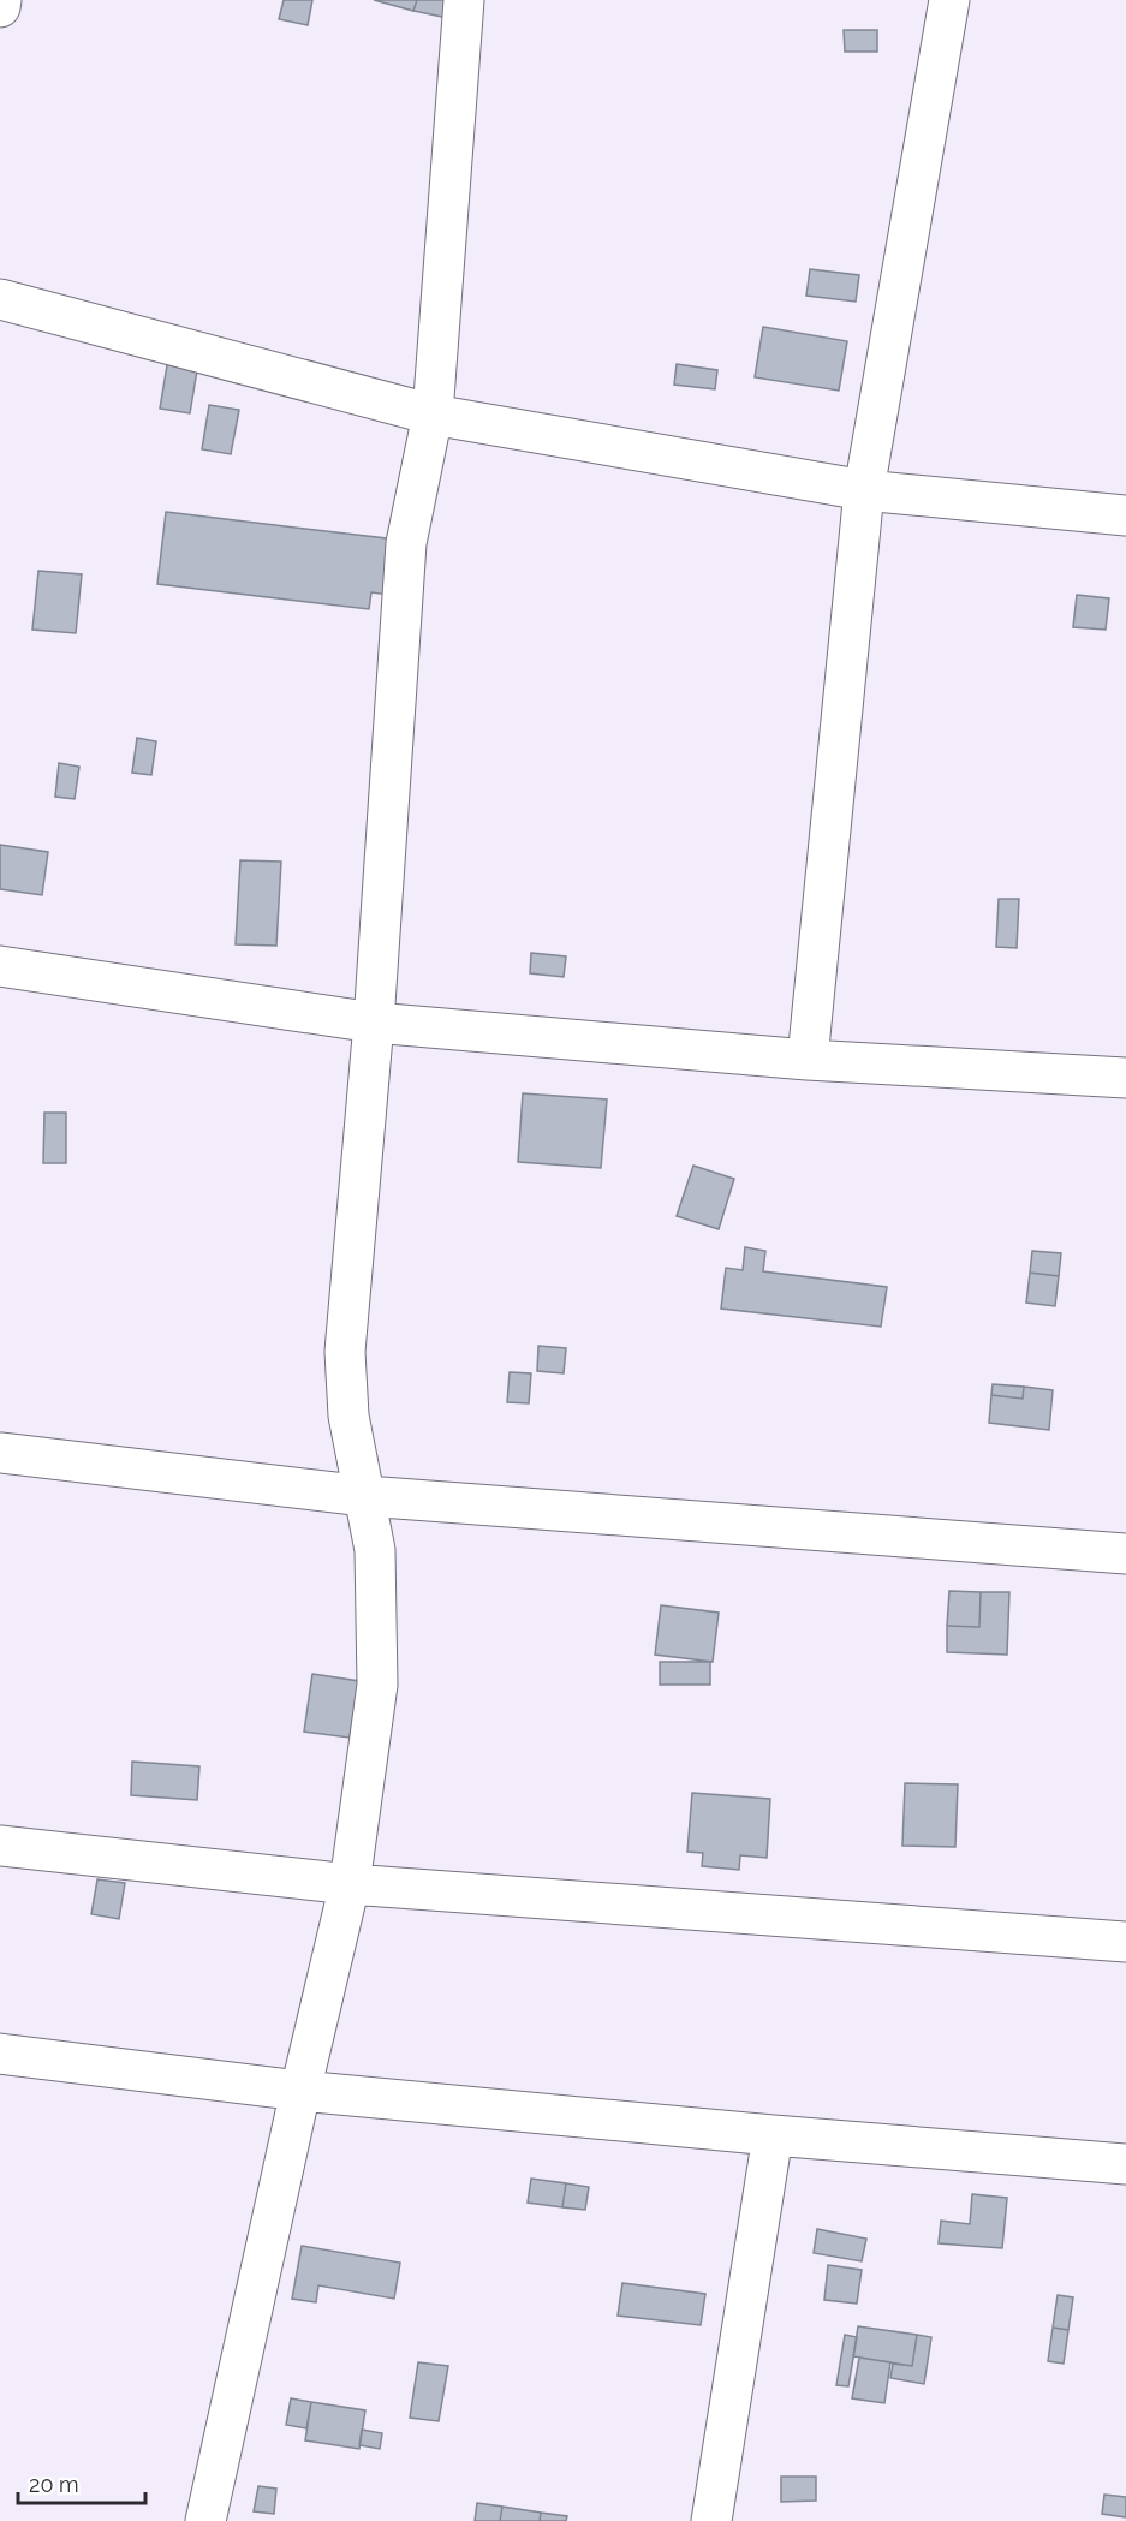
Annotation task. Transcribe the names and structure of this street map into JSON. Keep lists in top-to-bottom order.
{
  "scale_bar": "20 m"
}
